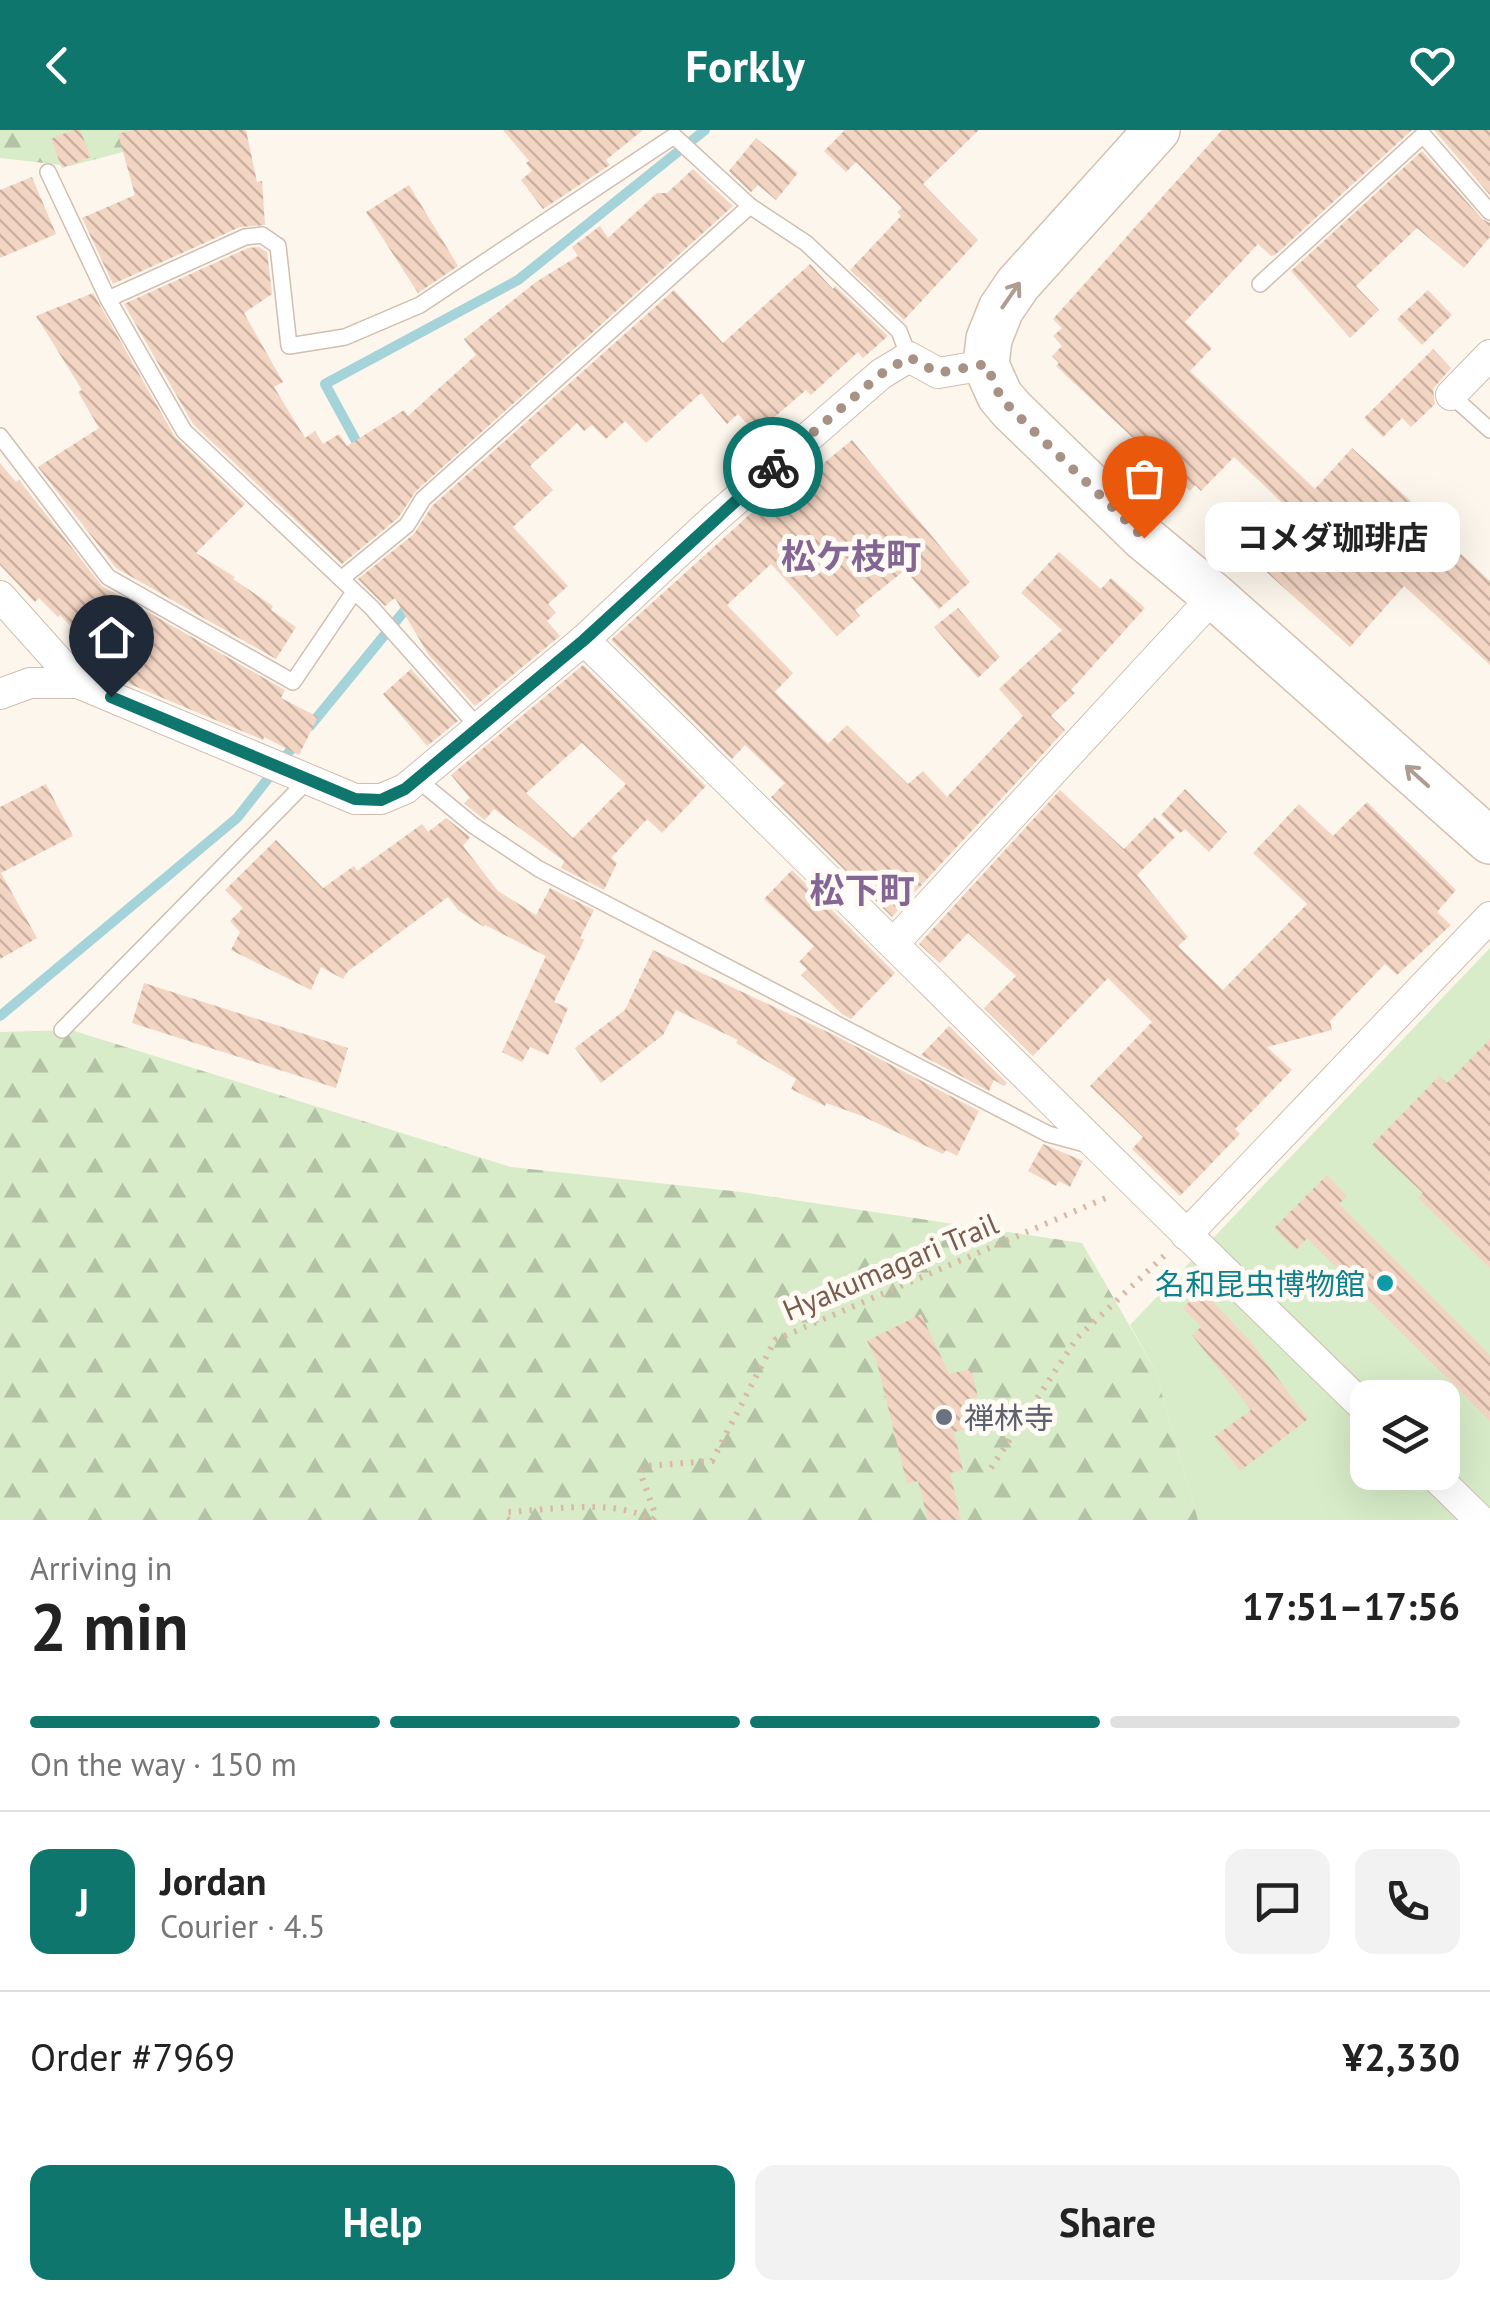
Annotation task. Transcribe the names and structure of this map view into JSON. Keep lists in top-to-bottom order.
{
  "streets": {
    "path": ["Hyakumagari Trail"]
  },
  "districts": ["松ケ枝町", "松下町"],
  "places": ["コメダ珈琲店", "名和昆虫博物館", "禅林寺"],
  "page": {
    "header": "Forkly",
    "bubble": "コメダ珈琲店",
    "heading": ["2 min", "Arriving in", "17:51–17:56"],
    "panel": [
      "Jordan",
      "Courier · 4.5",
      "Order #7969",
      "¥2,330"
    ],
    "bar": "On the way · 150 m",
    "round": "J",
    "buttons": ["Help", "Share"]
  }
}
